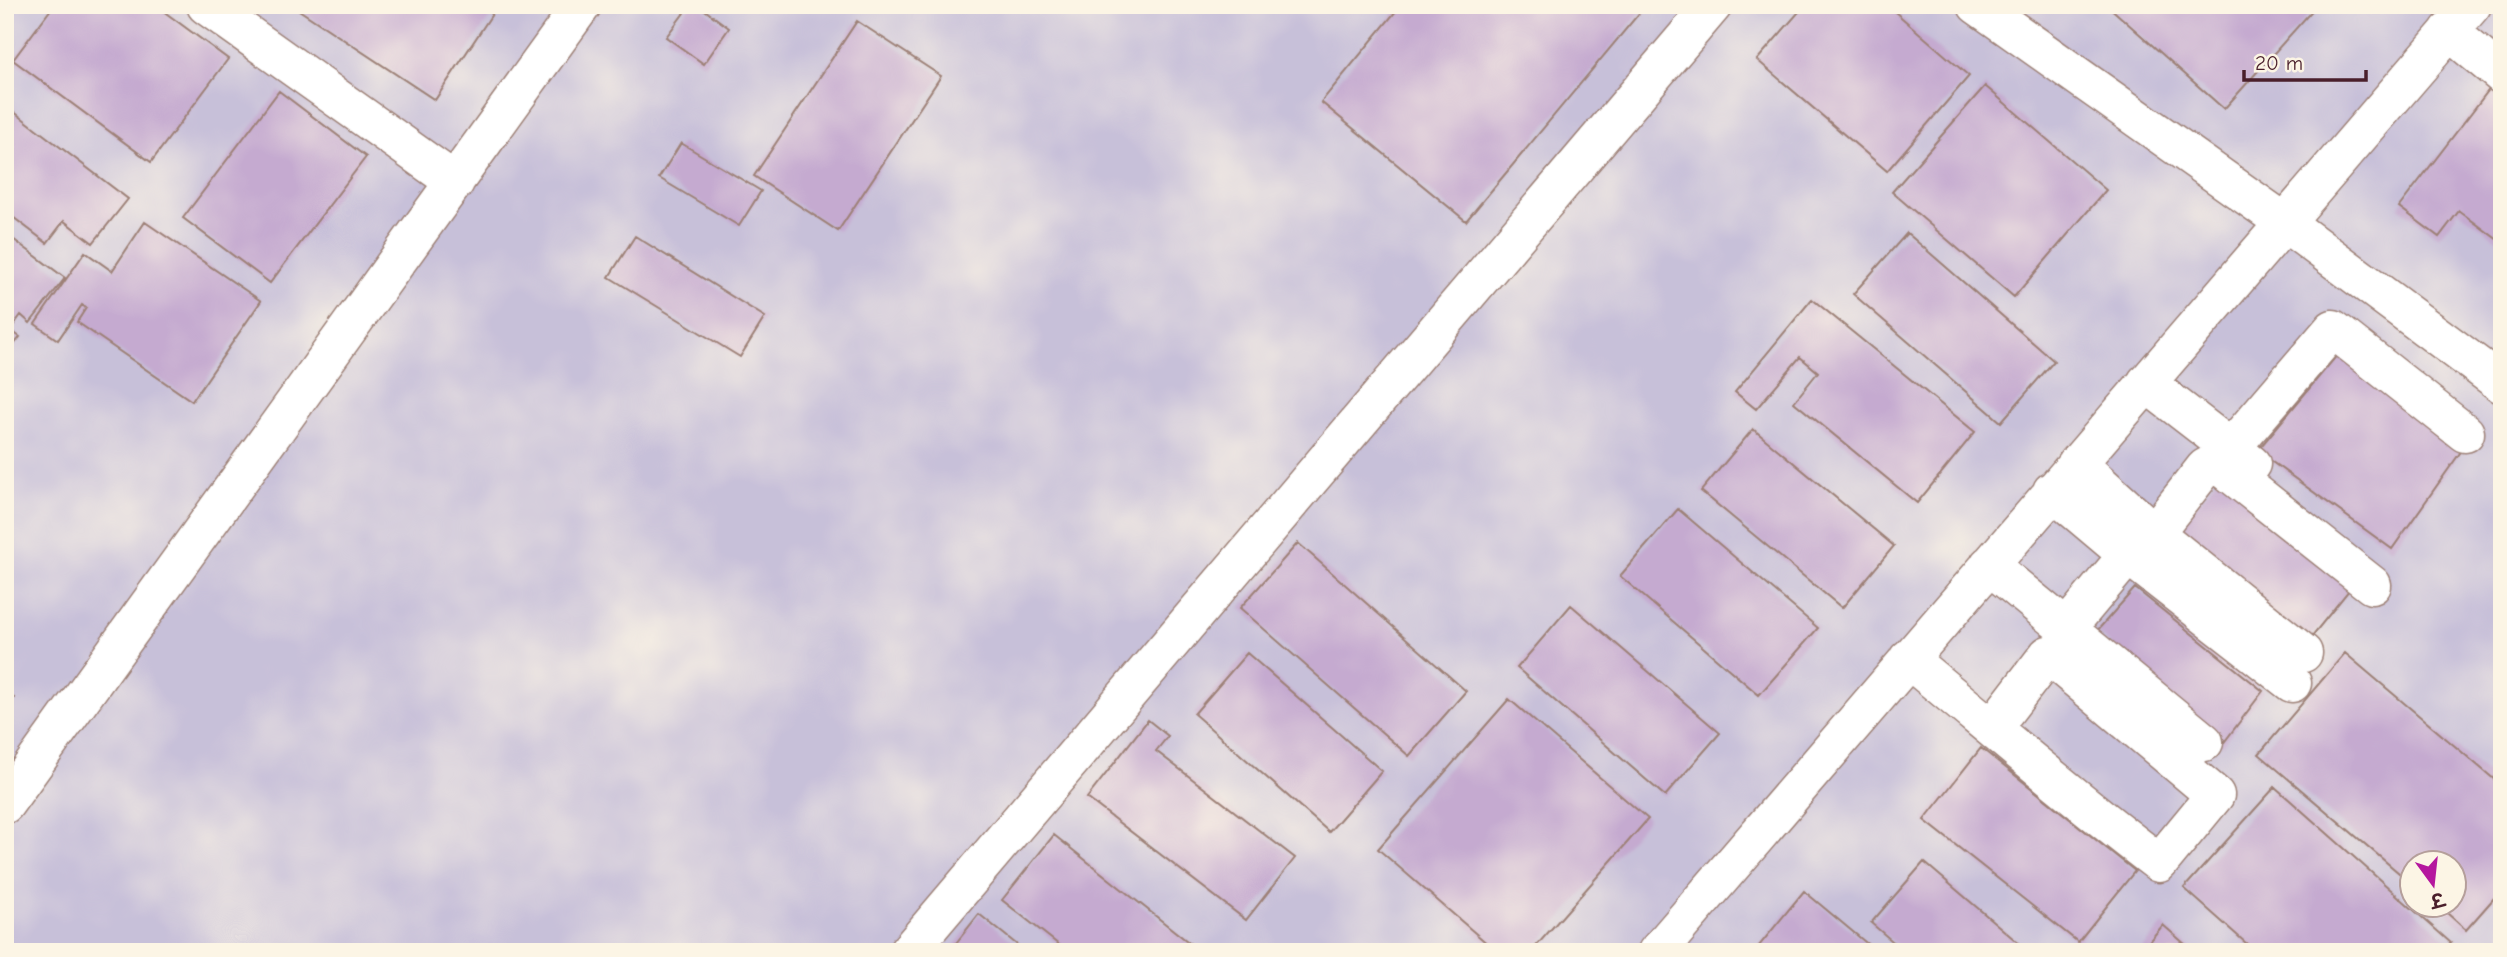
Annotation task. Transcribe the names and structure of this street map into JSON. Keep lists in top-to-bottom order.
{
  "scale_bar": "20 m",
  "north": "bottom"
}
